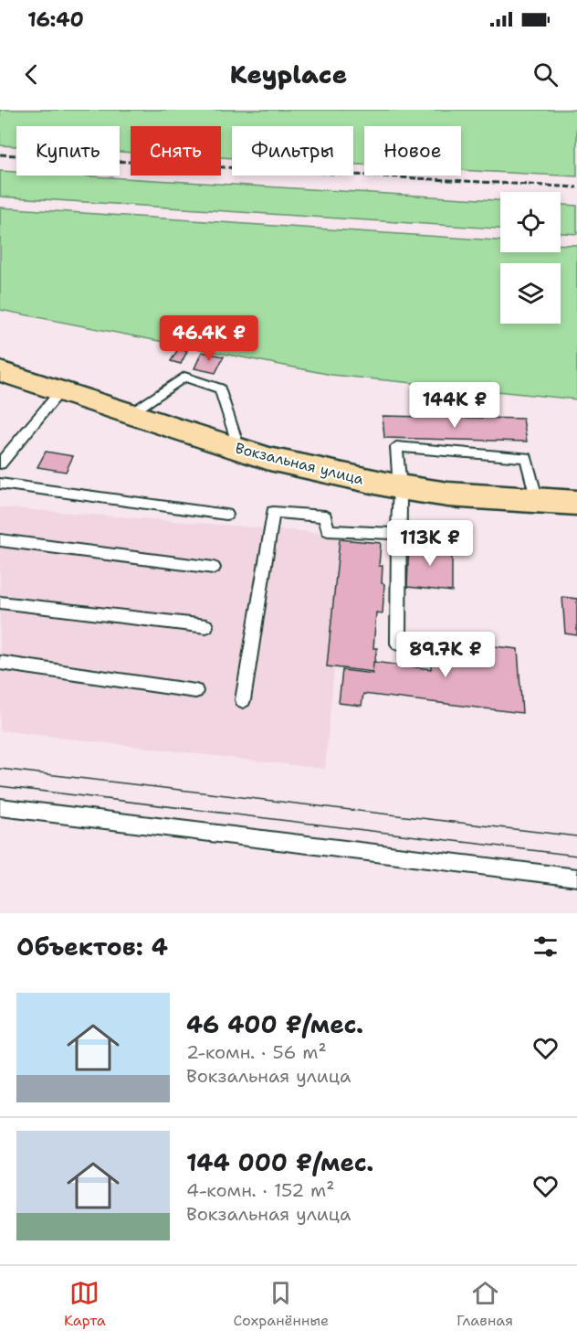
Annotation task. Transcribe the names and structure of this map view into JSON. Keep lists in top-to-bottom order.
{
  "streets": {
    "main road": ["Вокзальная улица"]
  },
  "page": {
    "status": "16:40",
    "header": "Keyplace",
    "chip": [
      "Купить",
      "Снять",
      "Фильтры",
      "Новое"
    ],
    "price": [
      "46.4K ₽",
      "144K ₽",
      "113K ₽",
      "89.7K ₽"
    ],
    "heading": "Объектов: 4",
    "list": [
      {
        "name": "46 400 ₽/мес.",
        "note": "2-комн. · 56 m² · Вокзальная улица"
      },
      {
        "name": "144 000 ₽/мес.",
        "note": "4-комн. · 152 m² · Вокзальная улица"
      }
    ],
    "tabs": ["Карта", "Сохранённые", "Главная"]
  }
}
